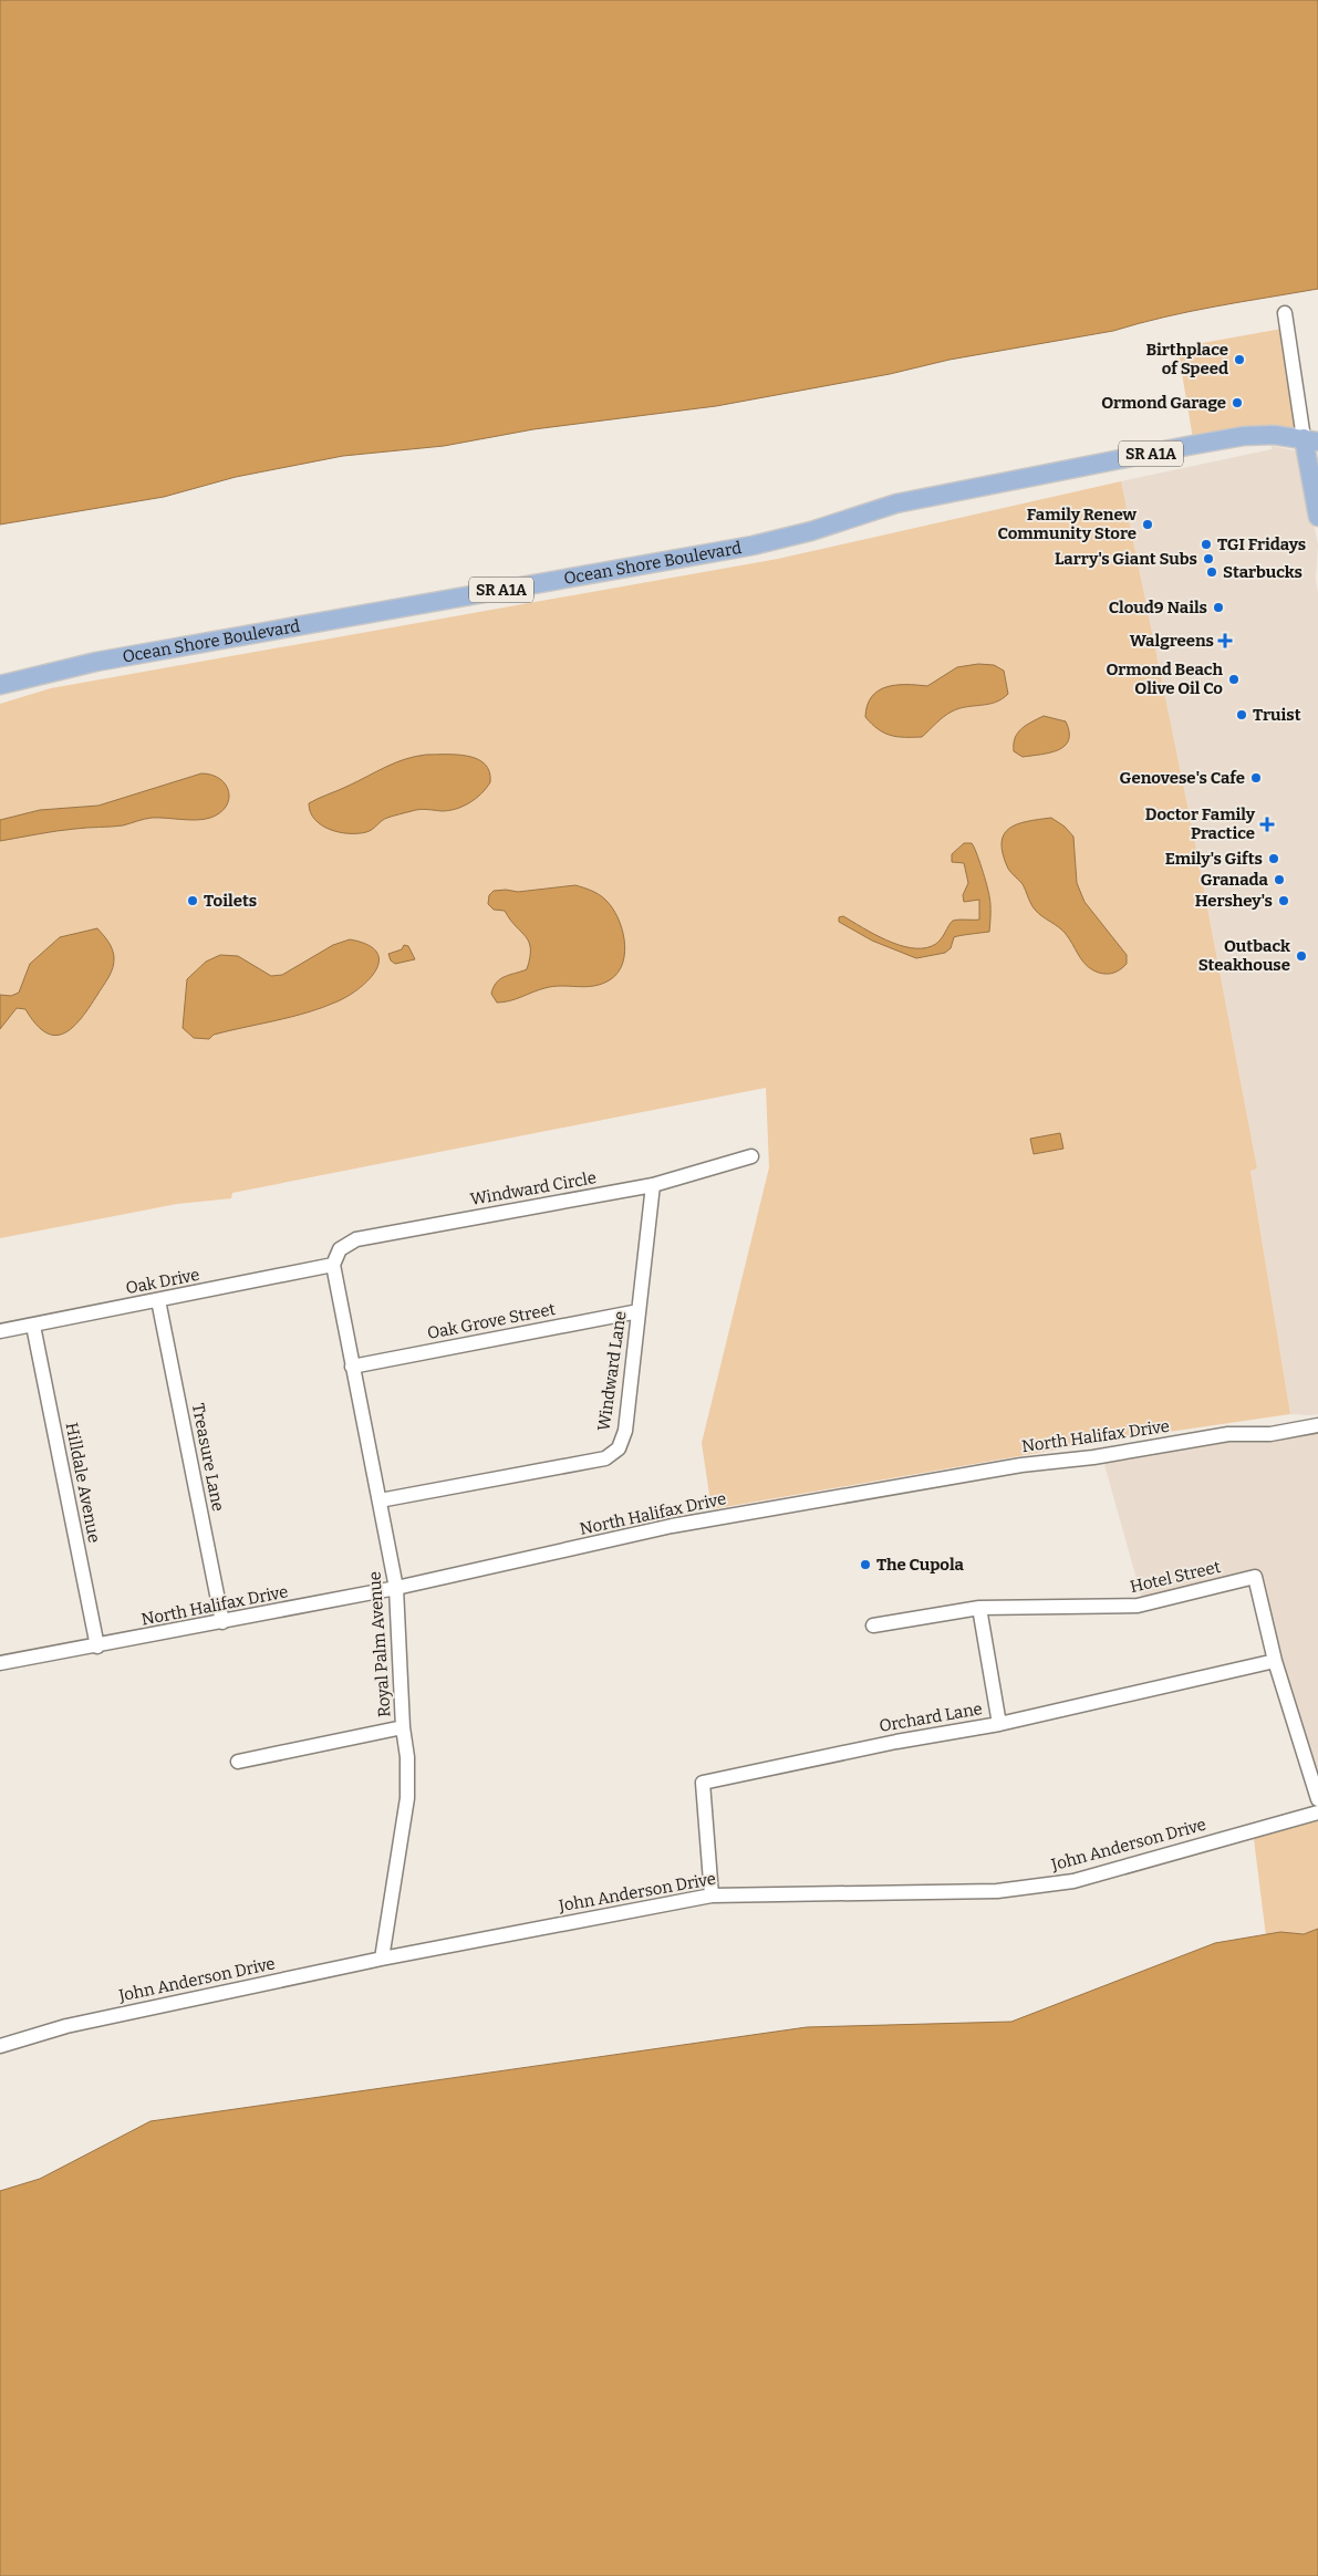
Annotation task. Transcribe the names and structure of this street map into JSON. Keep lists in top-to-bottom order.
{
  "streets": {
    "main road": ["SR A1A", "Ocean Shore Boulevard"],
    "street": [
      "Windward Circle",
      "Oak Drive",
      "Oak Grove Street",
      "Windward Lane",
      "North Halifax Drive",
      "Treasure Lane",
      "Hilldale Avenue",
      "Hotel Street",
      "Royal Palm Avenue",
      "Orchard Lane",
      "John Anderson Drive"
    ]
  },
  "crossings": [
    ["Windward Circle", "Oak Drive"],
    ["Windward Circle", "Windward Lane"],
    ["Windward Circle", "Royal Palm Avenue"],
    ["Oak Drive", "Treasure Lane"],
    ["Oak Drive", "Hilldale Avenue"],
    ["Oak Drive", "Royal Palm Avenue"],
    ["Oak Grove Street", "Windward Lane"],
    ["Oak Grove Street", "Royal Palm Avenue"],
    ["Windward Lane", "Royal Palm Avenue"],
    ["North Halifax Drive", "Treasure Lane"],
    ["North Halifax Drive", "Hilldale Avenue"],
    ["North Halifax Drive", "Royal Palm Avenue"],
    ["Hotel Street", "Orchard Lane"],
    ["Royal Palm Avenue", "John Anderson Drive"],
    ["Orchard Lane", "John Anderson Drive"]
  ],
  "places": {
    "other": [
      "Birthplace of Speed",
      "Ormond Garage",
      "Family Renew Community Store",
      "TGI Fridays",
      "Larry's Giant Subs",
      "Starbucks",
      "Cloud9 Nails",
      "Ormond Beach Olive Oil Co",
      "Truist",
      "Genovese's Cafe",
      "Emily's Gifts",
      "Granada",
      "Toilets",
      "Hershey's",
      "Outback Steakhouse",
      "The Cupola"
    ],
    "health": ["Walgreens", "Doctor Family Practice"]
  }
}
